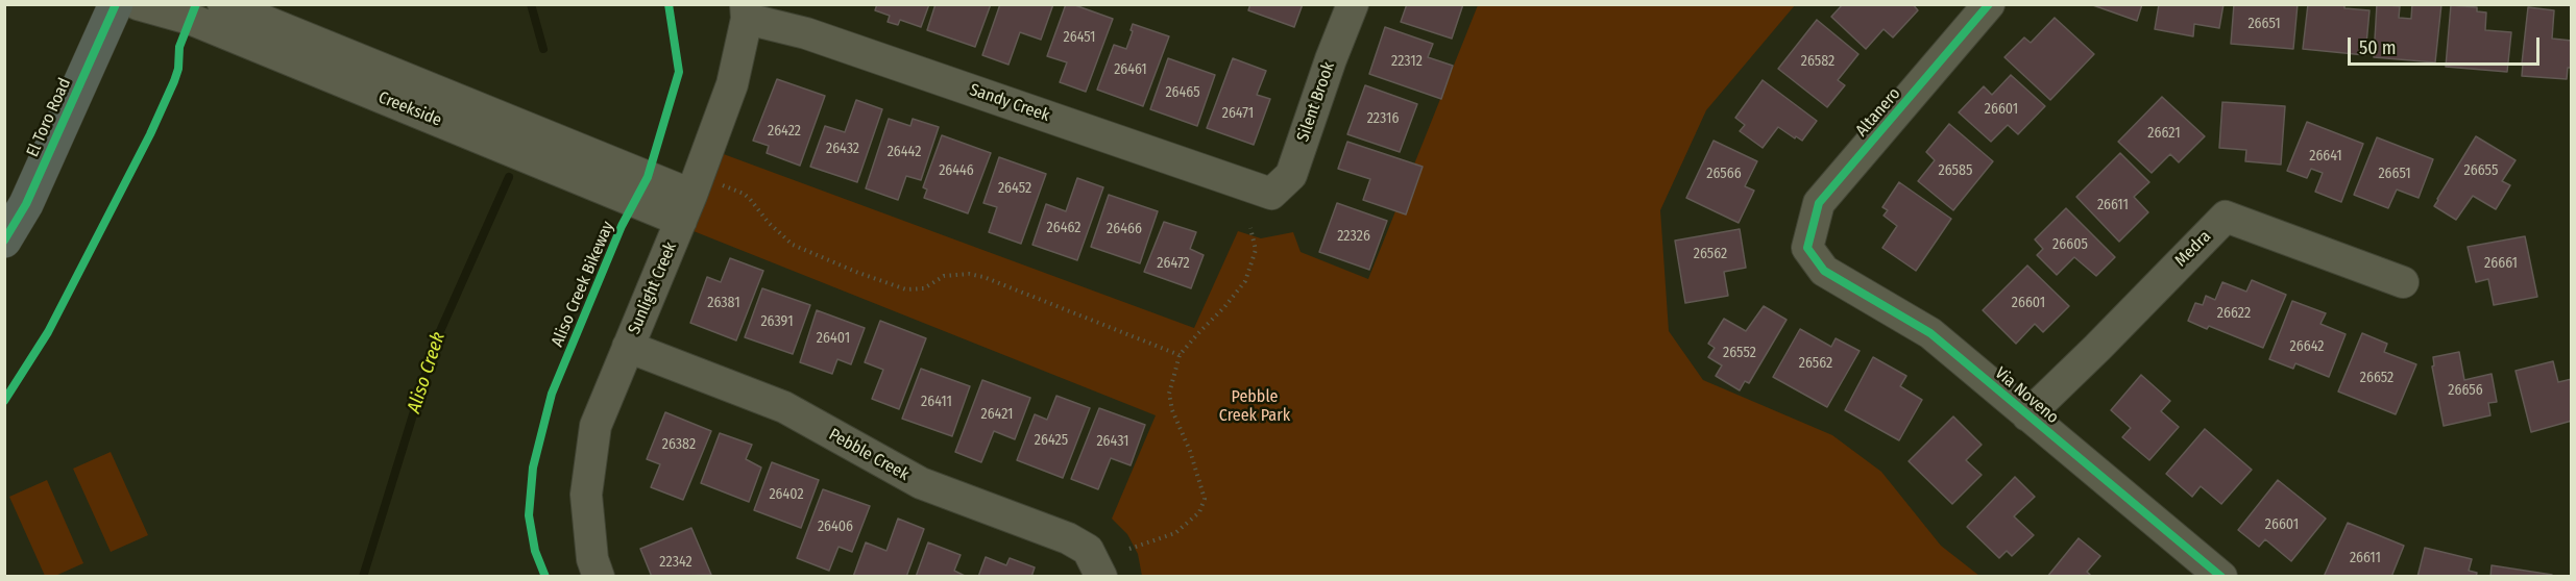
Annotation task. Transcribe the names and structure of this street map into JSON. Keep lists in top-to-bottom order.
{
  "streets": {
    "main road": ["El Toro Road"],
    "street": [
      "Silent Brook",
      "Sandy Creek",
      "Creekside",
      "Altanero",
      "Medra",
      "Sunlight Creek",
      "Via Noveno",
      "Pebble Creek"
    ],
    "cycle path": ["Aliso Creek Bikeway"]
  },
  "crossings": [
    ["Silent Brook", "Sandy Creek"],
    ["Sandy Creek", "Sunlight Creek"],
    ["Creekside", "Sunlight Creek"],
    ["Altanero", "Via Noveno"],
    ["Medra", "Via Noveno"],
    ["Sunlight Creek", "Pebble Creek"]
  ],
  "water": ["Aliso Creek"],
  "parks": ["Pebble Creek Park"],
  "house_numbers": [
    "26651",
    "26451",
    "22312",
    "26582",
    "26461",
    "26465",
    "26601",
    "26471",
    "22316",
    "26422",
    "26621",
    "26432",
    "26442",
    "26641",
    "26446",
    "26585",
    "26655",
    "26566",
    "26651",
    "26452",
    "26611",
    "26462",
    "26466",
    "22326",
    "26605",
    "26562",
    "26472",
    "26661",
    "26381",
    "26601",
    "26622",
    "26391",
    "26401",
    "26642",
    "26552",
    "26562",
    "26652",
    "26656",
    "26411",
    "26421",
    "26425",
    "26431",
    "26382",
    "26402",
    "26601",
    "26406",
    "26611",
    "22342"
  ],
  "scale_bar": "50 m"
}
